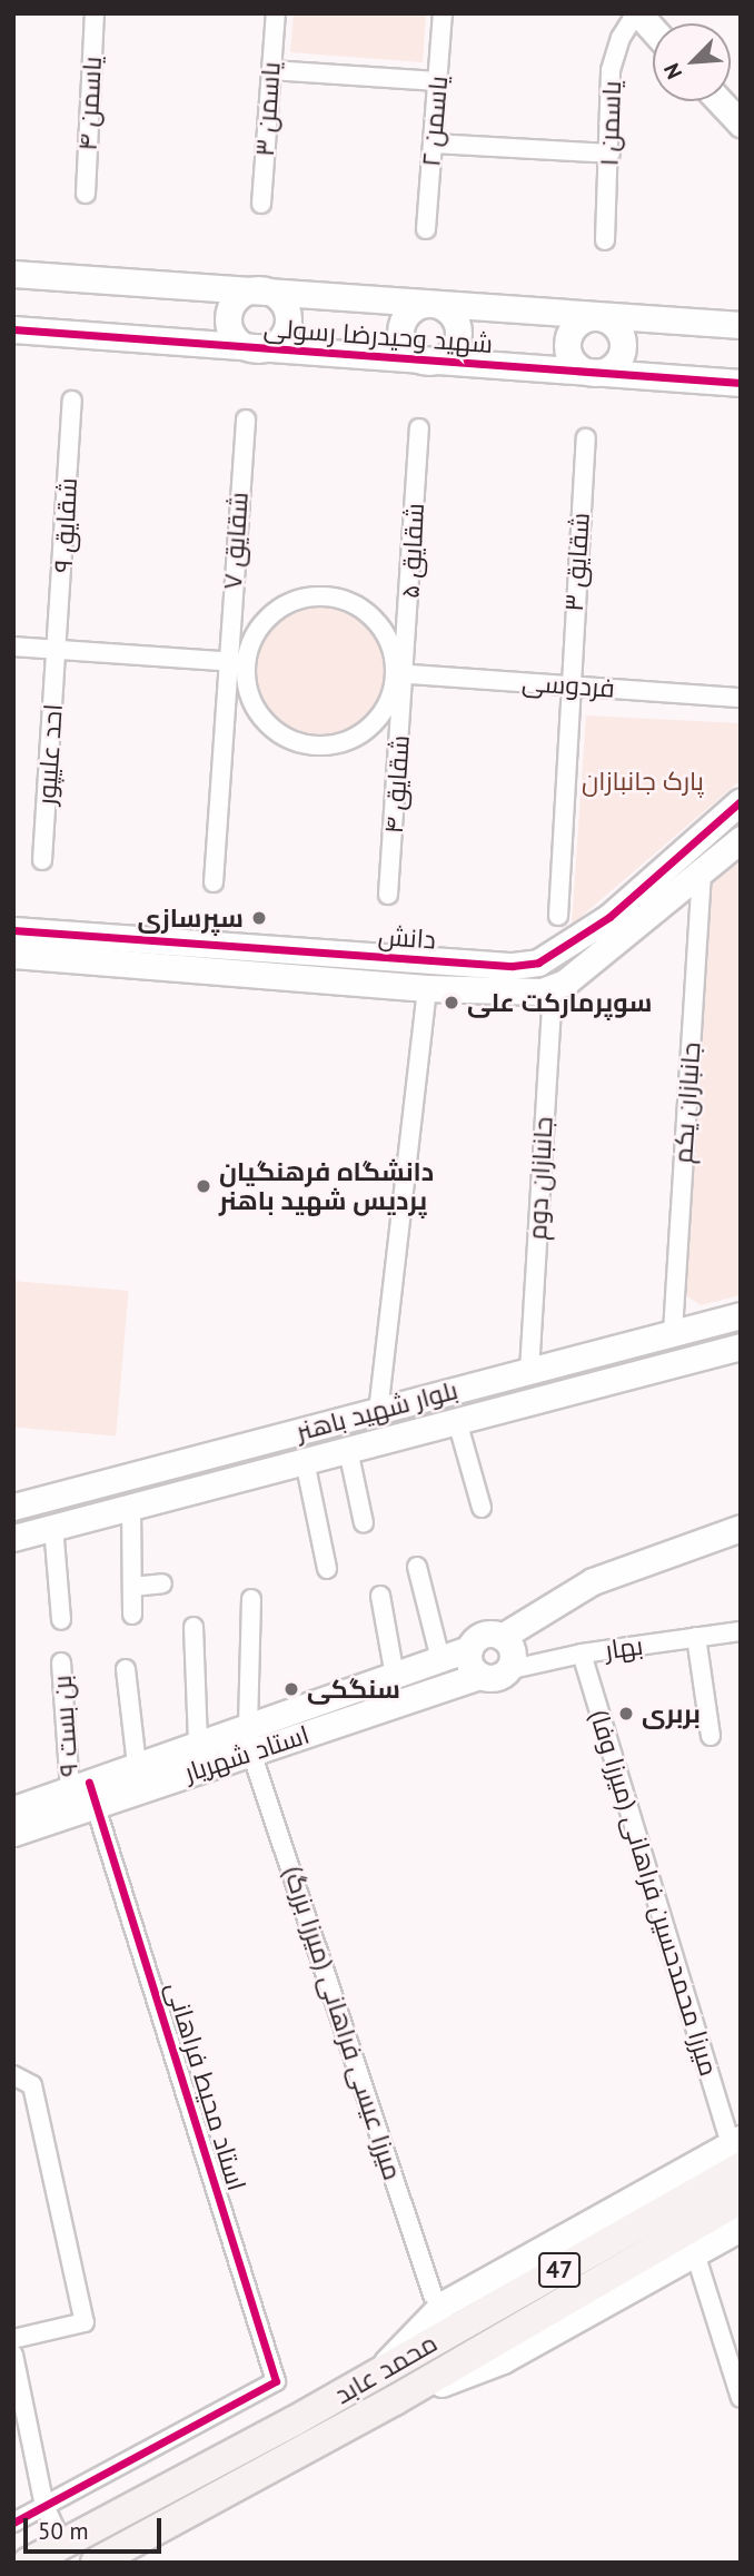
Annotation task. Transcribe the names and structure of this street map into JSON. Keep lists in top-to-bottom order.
{
  "streets": {
    "main road": ["47", "محمد عابد"],
    "street": [
      "یاسمن ۴",
      "یاسمن ۳",
      "یاسمن ۲",
      "یاسمن ۱",
      "شهید وحیدرضا رسولی",
      "شقایق ۹",
      "شقایق ۷",
      "شقایق ۵",
      "شقایق ۳",
      "فردوسی",
      "احد علیپور",
      "شقایق ۴",
      "دانش",
      "جانبازان یکم",
      "جانبازان دوم",
      "بلوار شهید باهنر",
      "بهار",
      "بن بست ۹",
      "استاد شهریار",
      "میرزا محمدحسین فراهانی (میرزا وفا)",
      "میرزا عیسی فراهانی (میرزا بزرگ)",
      "استاد محیط فراهانی"
    ]
  },
  "crossings": [
    ["شقایق ۹", "احد علیپور"],
    ["شقایق ۵", "فردوسی"],
    ["شقایق ۵", "شقایق ۴"],
    ["شقایق ۳", "فردوسی"],
    ["فردوسی", "شقایق ۴"],
    ["دانش", "جانبازان یکم"],
    ["دانش", "جانبازان دوم"],
    ["جانبازان یکم", "بلوار شهید باهنر"],
    ["جانبازان دوم", "بلوار شهید باهنر"],
    ["بهار", "استاد شهریار"],
    ["بهار", "میرزا محمدحسین فراهانی (میرزا وفا)"],
    ["بن بست ۹", "استاد شهریار"],
    ["بن بست ۹", "استاد محیط فراهانی"],
    ["استاد شهریار", "میرزا عیسی فراهانی (میرزا بزرگ)"],
    ["استاد شهریار", "استاد محیط فراهانی"]
  ],
  "parks": ["پارک جانبازان"],
  "places": [
    "سپرسازی",
    "سوپرمارکت علی",
    "دانشگاه فرهنگیان پردیس شهید باهنر",
    "سنگکی",
    "بربری"
  ],
  "scale_bar": "50 m",
  "north": "bottom left"
}
